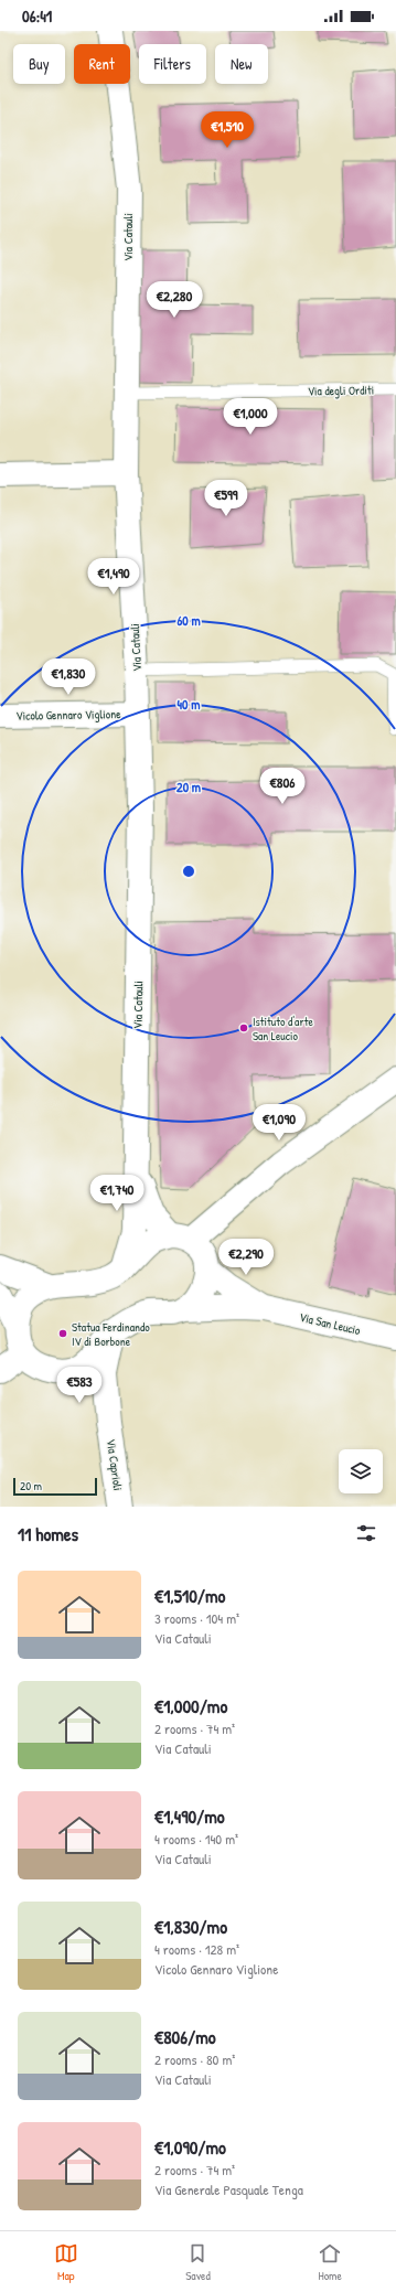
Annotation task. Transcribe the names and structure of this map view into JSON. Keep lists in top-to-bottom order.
{
  "streets": {
    "street": [
      "Via Catauli",
      "Vicolo Gennaro Viglione",
      "Via San Leucio",
      "Via Caprioli"
    ],
    "lane": ["Via degli Orditi"]
  },
  "crossings": [
    ["Via Catauli", "Via degli Orditi"],
    ["Via Catauli", "Vicolo Gennaro Viglione"],
    ["Via Catauli", "Via San Leucio"],
    ["Via San Leucio", "Via Caprioli"]
  ],
  "places": ["Istituto d'arte San Leucio", "Statua Ferdinando IV di Borbone"],
  "scale_bar": "20 m",
  "page": {
    "status": "06:41",
    "chip": [
      "Buy",
      "Rent",
      "Filters",
      "New"
    ],
    "price": [
      "€1,510",
      "€2,280",
      "€1,000",
      "€599",
      "€1,490",
      "€1,830",
      "€806",
      "€1,090",
      "€1,740",
      "€2,290",
      "€583"
    ],
    "scale": "20 m",
    "heading": "11 homes",
    "list": [
      {
        "name": "€1,510/mo",
        "note": "3 rooms · 104 m² · Via Catauli"
      },
      {
        "name": "€1,000/mo",
        "note": "2 rooms · 74 m² · Via Catauli"
      },
      {
        "name": "€1,490/mo",
        "note": "4 rooms · 140 m² · Via Catauli"
      },
      {
        "name": "€1,830/mo",
        "note": "4 rooms · 128 m² · Vicolo Gennaro Viglione"
      },
      {
        "name": "€806/mo",
        "note": "2 rooms · 80 m² · Via Catauli"
      },
      {
        "name": "€1,090/mo",
        "note": "2 rooms · 74 m² · Via Generale Pasquale Tenga"
      }
    ],
    "tabs": ["Map", "Saved", "Home"]
  },
  "rings": ["60 m", "40 m", "20 m"]
}
